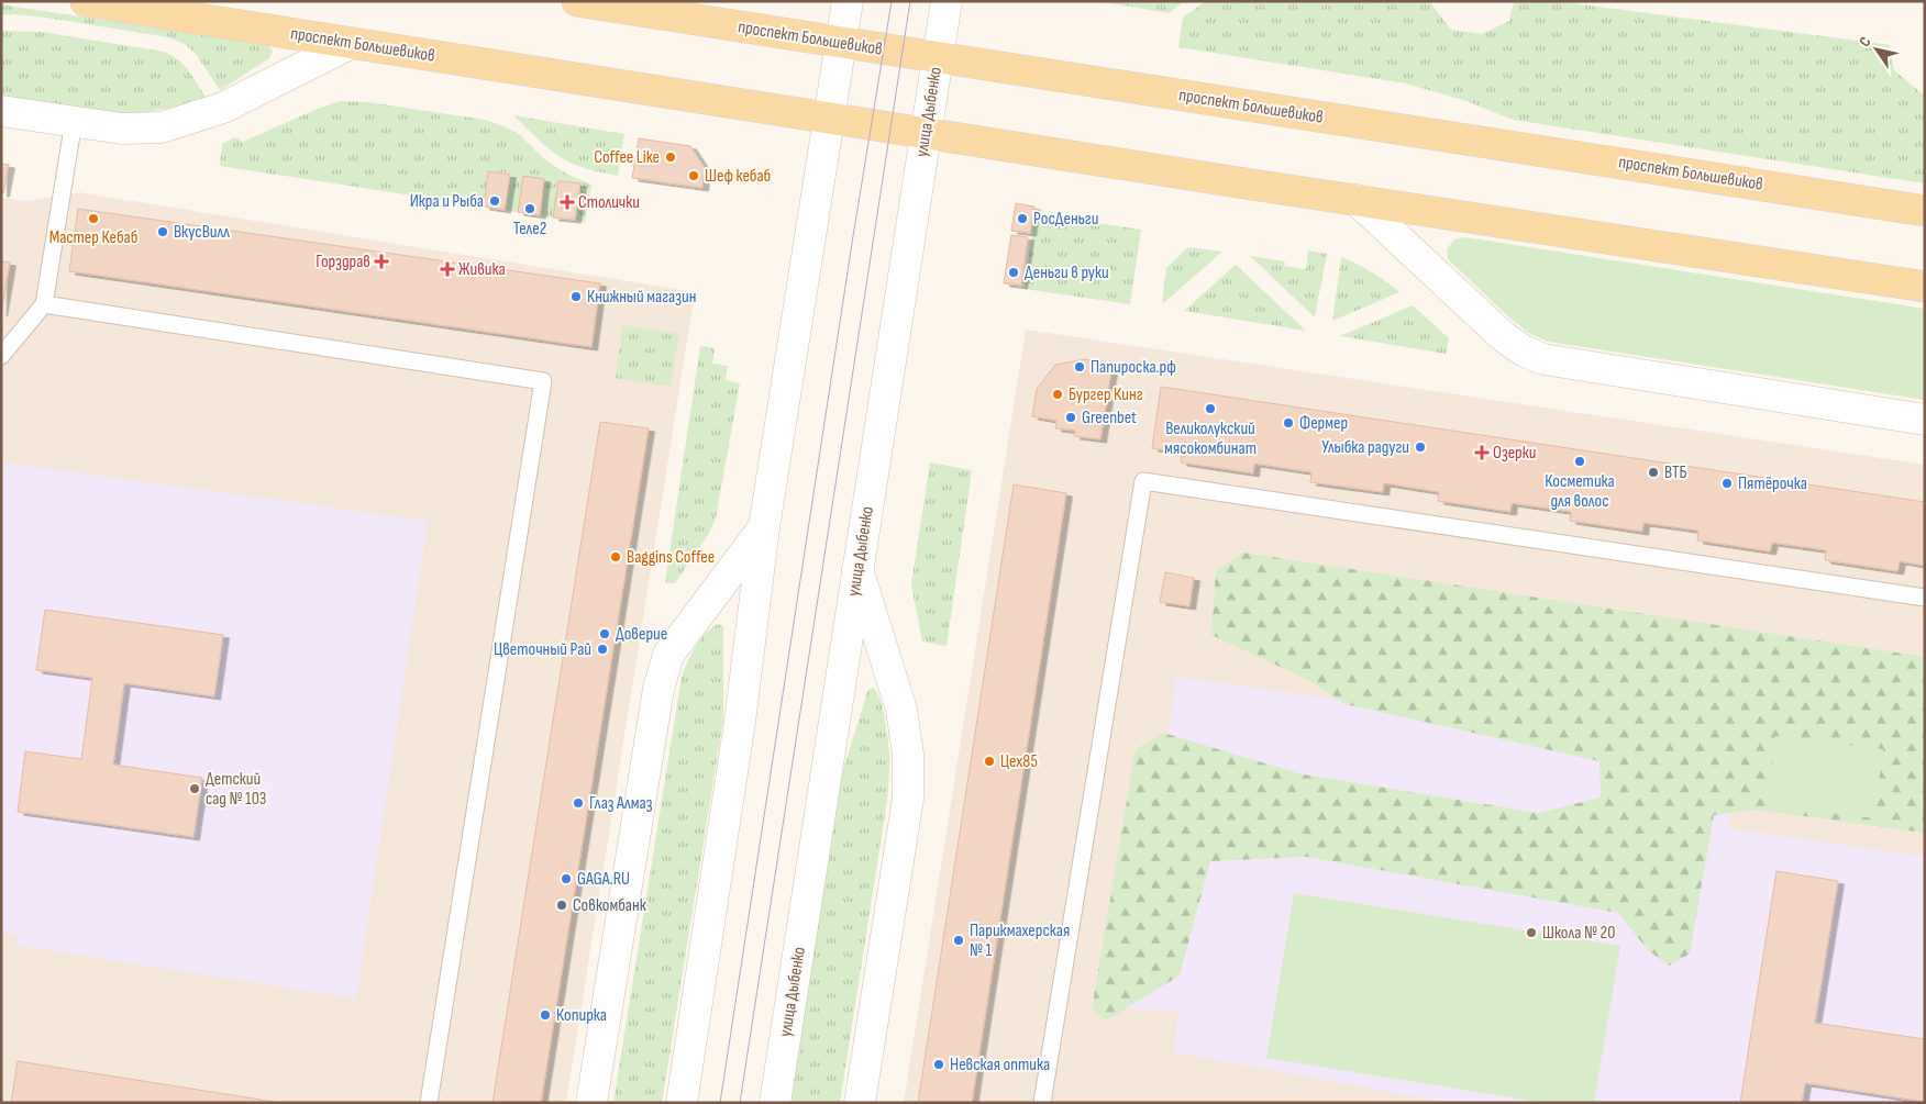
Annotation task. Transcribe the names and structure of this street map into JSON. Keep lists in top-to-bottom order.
{
  "streets": {
    "main road": ["проспект Большевиков", "улица Дыбенко"]
  },
  "crossings": [
    ["проспект Большевиков", "улица Дыбенко"]
  ],
  "places": {
    "other": [
      "Coffee Like",
      "Шеф кебаб",
      "Икра и Рыба",
      "Теле2",
      "Мастер Кебаб",
      "РосДеньги",
      "ВкусВилл",
      "Деньги в руки",
      "Книжный магазин",
      "Папироска.рф",
      "Бургер Кинг",
      "Великолукский мясокомбинат",
      "Greenbet",
      "Фермер",
      "Улыбка радуги",
      "Косметика для волос",
      "ВТБ",
      "Пятёрочка",
      "Baggins Coffee",
      "Доверие",
      "Цветочный Рай",
      "Цех85",
      "Детский сад № 103",
      "Глаз Алмаз",
      "GAGA.RU",
      "Совкомбанк",
      "Школа № 20",
      "Парикмахерская № 1",
      "Копирка",
      "Невская оптика"
    ],
    "health": [
      "Столички",
      "Горздрав",
      "Живика",
      "Озерки"
    ]
  },
  "north": "top left"
}
